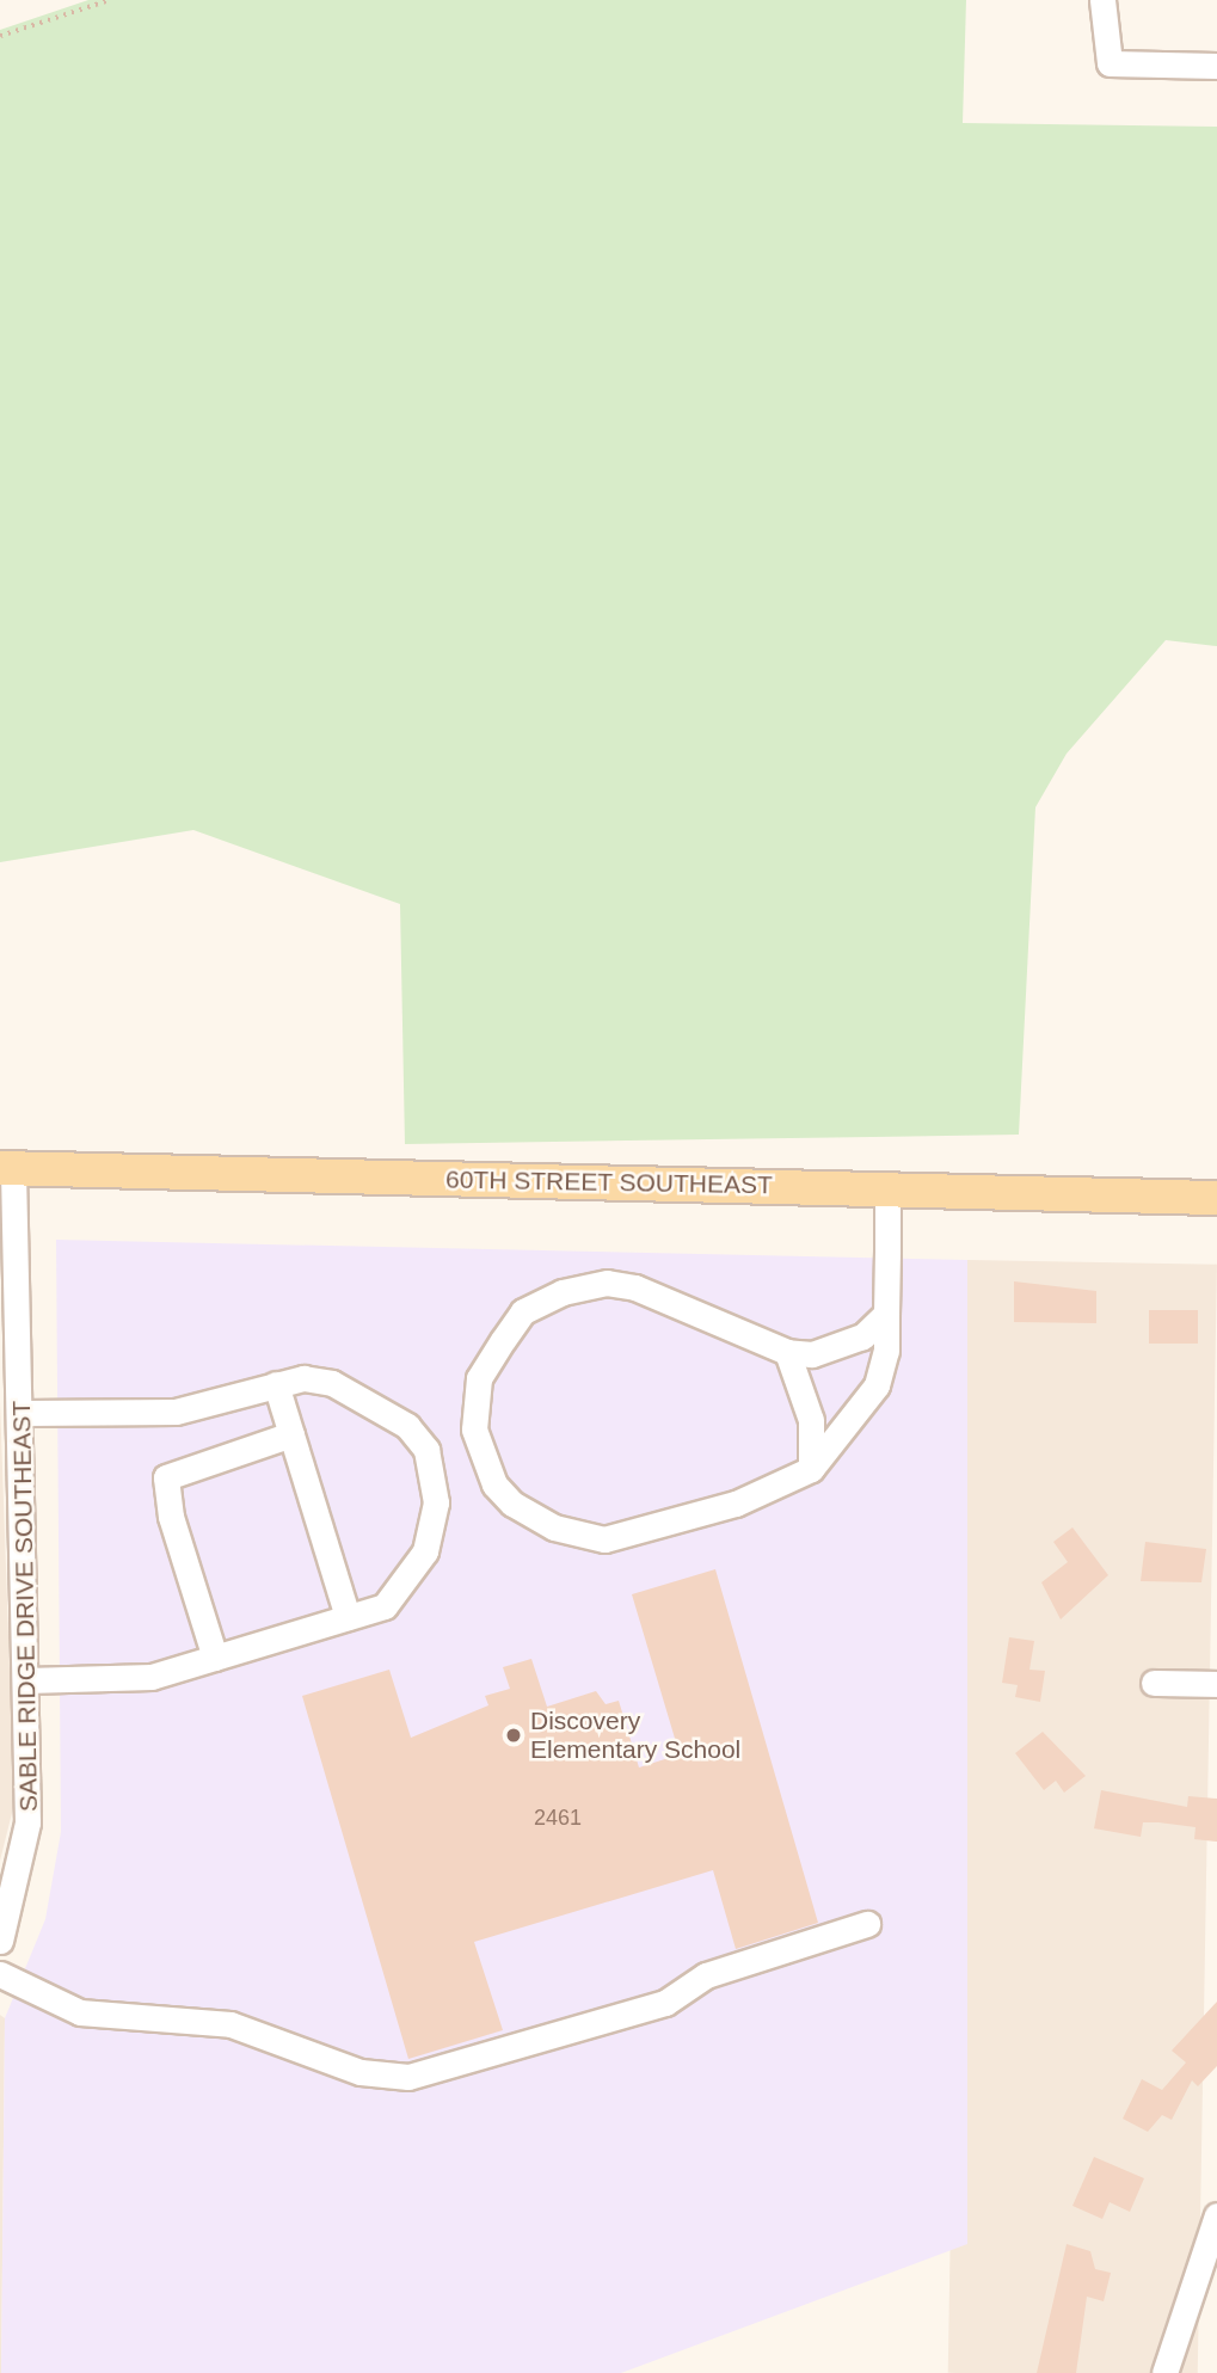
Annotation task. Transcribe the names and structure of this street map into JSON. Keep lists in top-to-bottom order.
{
  "streets": {
    "main road": ["60TH STREET SOUTHEAST"],
    "street": ["SABLE RIDGE DRIVE SOUTHEAST"]
  },
  "crossings": [
    ["60TH STREET SOUTHEAST", "SABLE RIDGE DRIVE SOUTHEAST"]
  ],
  "places": ["Discovery Elementary School"],
  "house_numbers": ["2461"]
}
